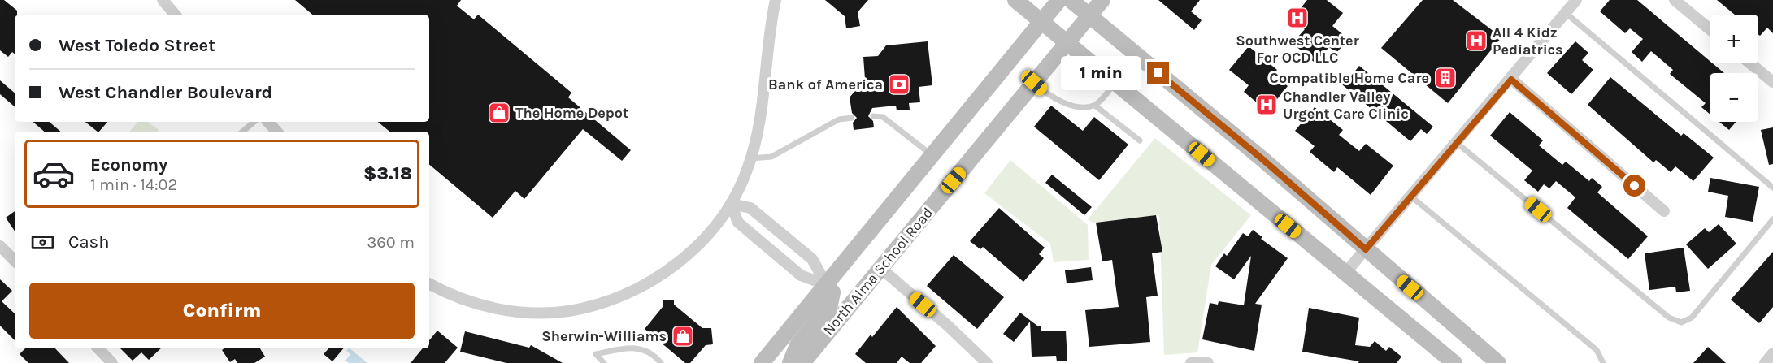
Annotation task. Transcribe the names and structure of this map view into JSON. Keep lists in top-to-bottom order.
{
  "streets": {
    "main road": ["North Alma School Road"]
  },
  "places": {
    "hospital": ["Southwest Center For OCD LLC", "All 4 Kidz Pediatrics", "Chandler Valley Urgent Care Clinic"],
    "building": ["Compatible Home Care"],
    "bank": ["Bank of America"],
    "shop": ["The Home Depot", "Sherwin-Williams"]
  },
  "page": {
    "map_buttons": ["+", "−"],
    "banner": ["West Toledo Street", "West Chandler Boulevard"],
    "bubble": "1 min",
    "list": [
      {
        "name": "Economy",
        "note": "1 min · 14:02",
        "value": "$3.18"
      }
    ],
    "pay": ["Cash", "360 m"],
    "buttons": "Confirm"
  }
}
